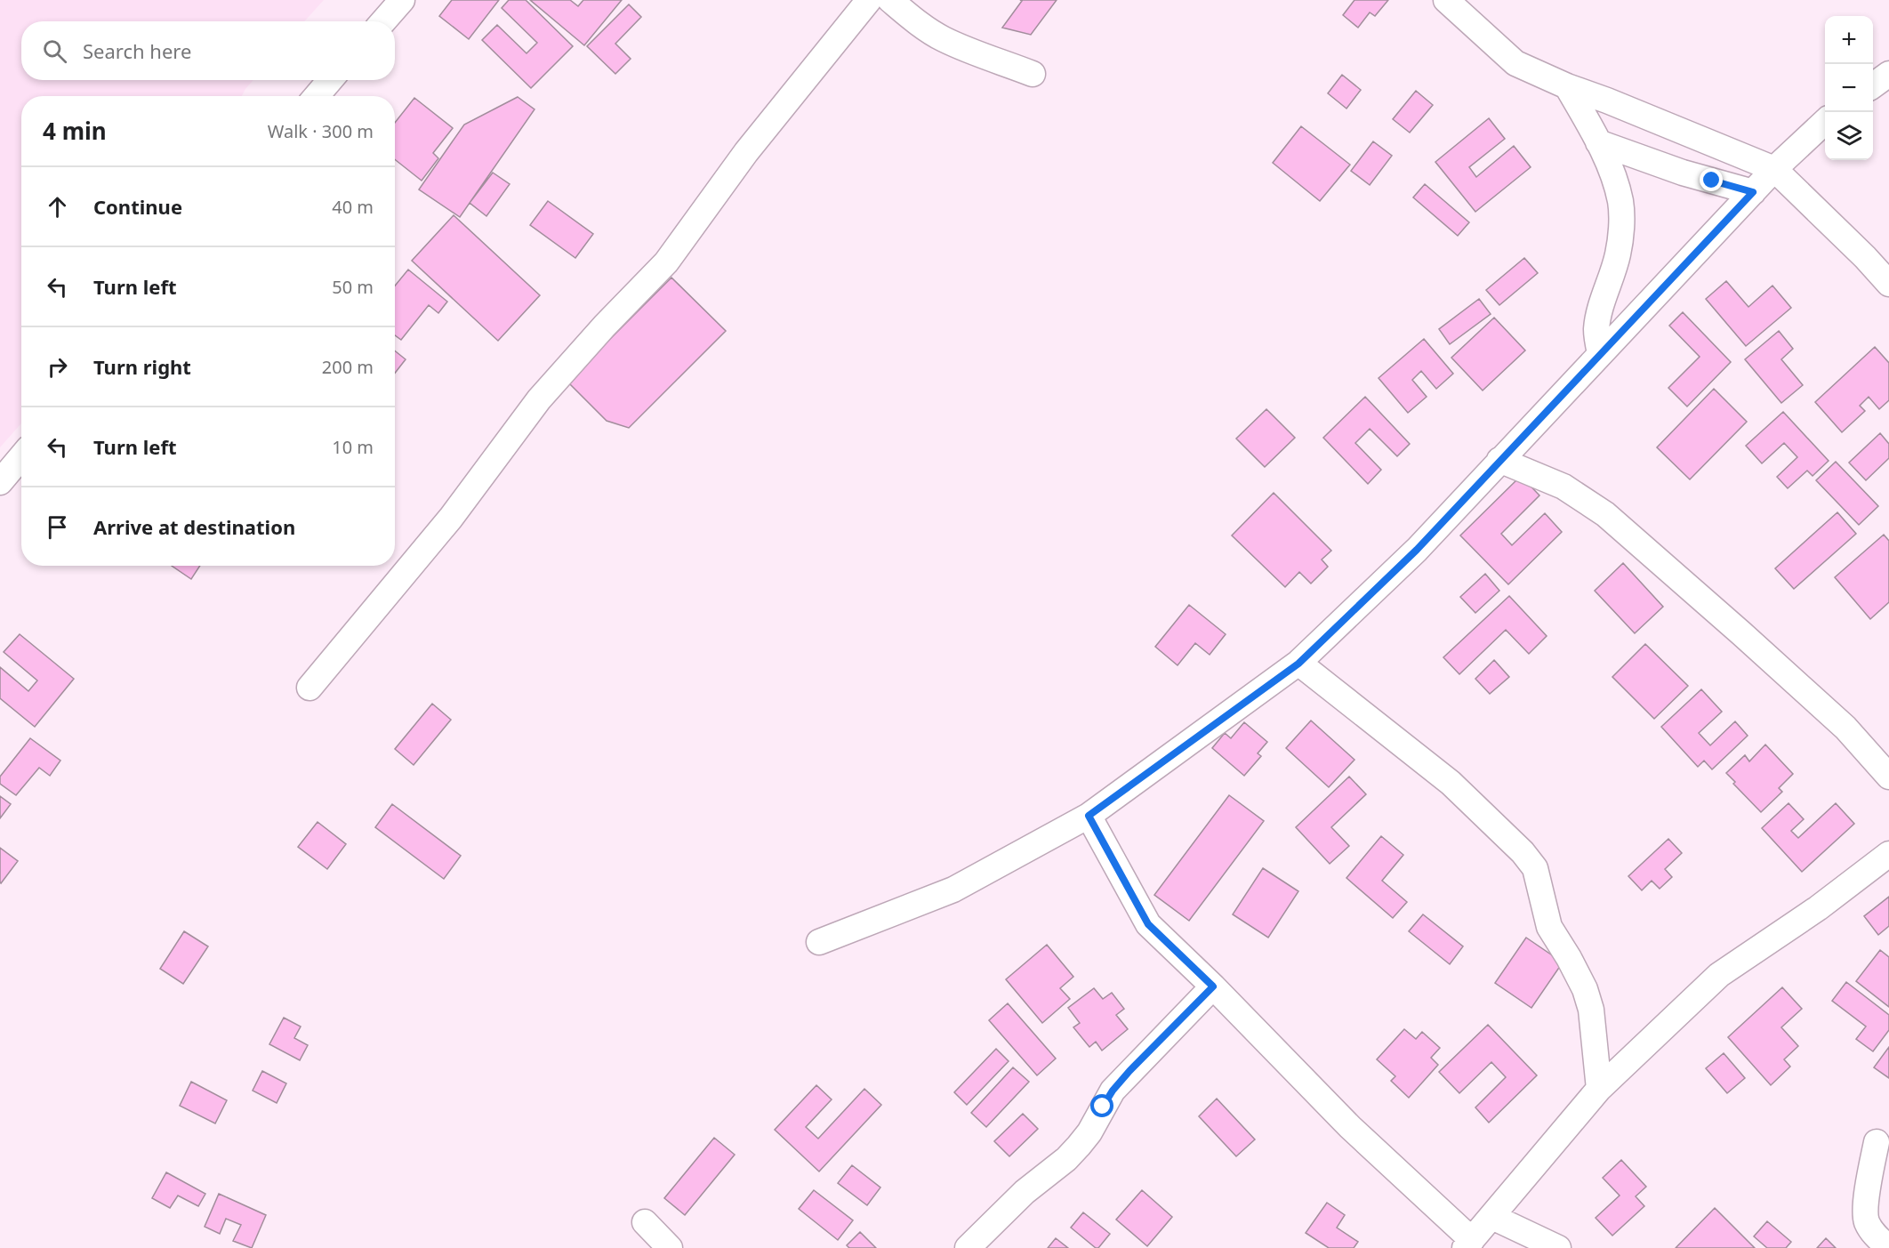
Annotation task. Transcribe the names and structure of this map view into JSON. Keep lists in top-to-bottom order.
{
  "page": {
    "map_buttons": ["+", "−"],
    "search": "Search here",
    "heading": ["4 min", "Walk · 300 m"],
    "list": [
      ["Continue", "40 m"],
      ["Turn left", "50 m"],
      ["Turn right", "200 m"],
      ["Turn left", "10 m"],
      "Arrive at destination"
    ]
  }
}
